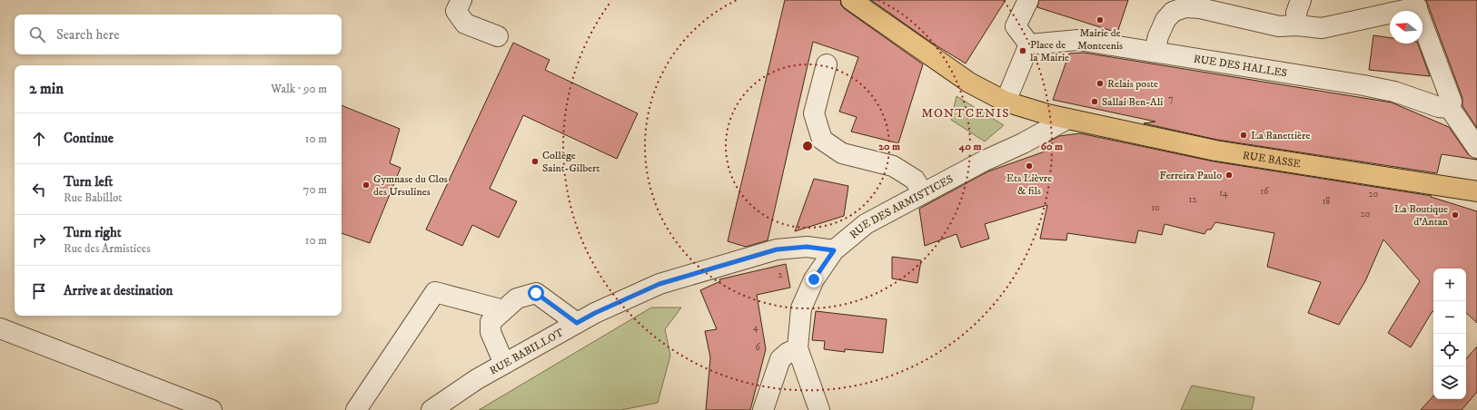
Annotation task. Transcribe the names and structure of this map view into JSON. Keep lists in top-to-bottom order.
{
  "streets": {
    "main road": ["RUE BASSE"],
    "street": ["RUE DES HALLES", "RUE DES ARMISTICES", "RUE BABILLOT"]
  },
  "crossings": [
    ["RUE BASSE", "RUE DES ARMISTICES"],
    ["RUE DES ARMISTICES", "RUE BABILLOT"]
  ],
  "districts": ["MONTCENIS"],
  "places": [
    "Mairie de Montcenis",
    "Place de la Mairie",
    "Relais poste",
    "Sallai Ben-Ali",
    "La Banettière",
    "Collège Saint-Gilbert",
    "Ets Lièvre & fils",
    "Ferreira Paulo",
    "Gymnase du Clos des Ursulines",
    "La Boutique d'Antan"
  ],
  "house_numbers": [
    "7",
    "16",
    "14",
    "20",
    "12",
    "18",
    "10",
    "20",
    "2",
    "4",
    "6"
  ],
  "north": "left",
  "page": {
    "search": "Search here",
    "heading": ["2 min", "Walk · 90 m"],
    "list": [
      ["Continue", "10 m"],
      ["Turn left", "Rue Babillot", "70 m"],
      ["Turn right", "Rue des Armistices", "10 m"],
      "Arrive at destination"
    ],
    "map_buttons": ["+", "−"]
  },
  "rings": ["20 m", "40 m", "60 m"]
}
